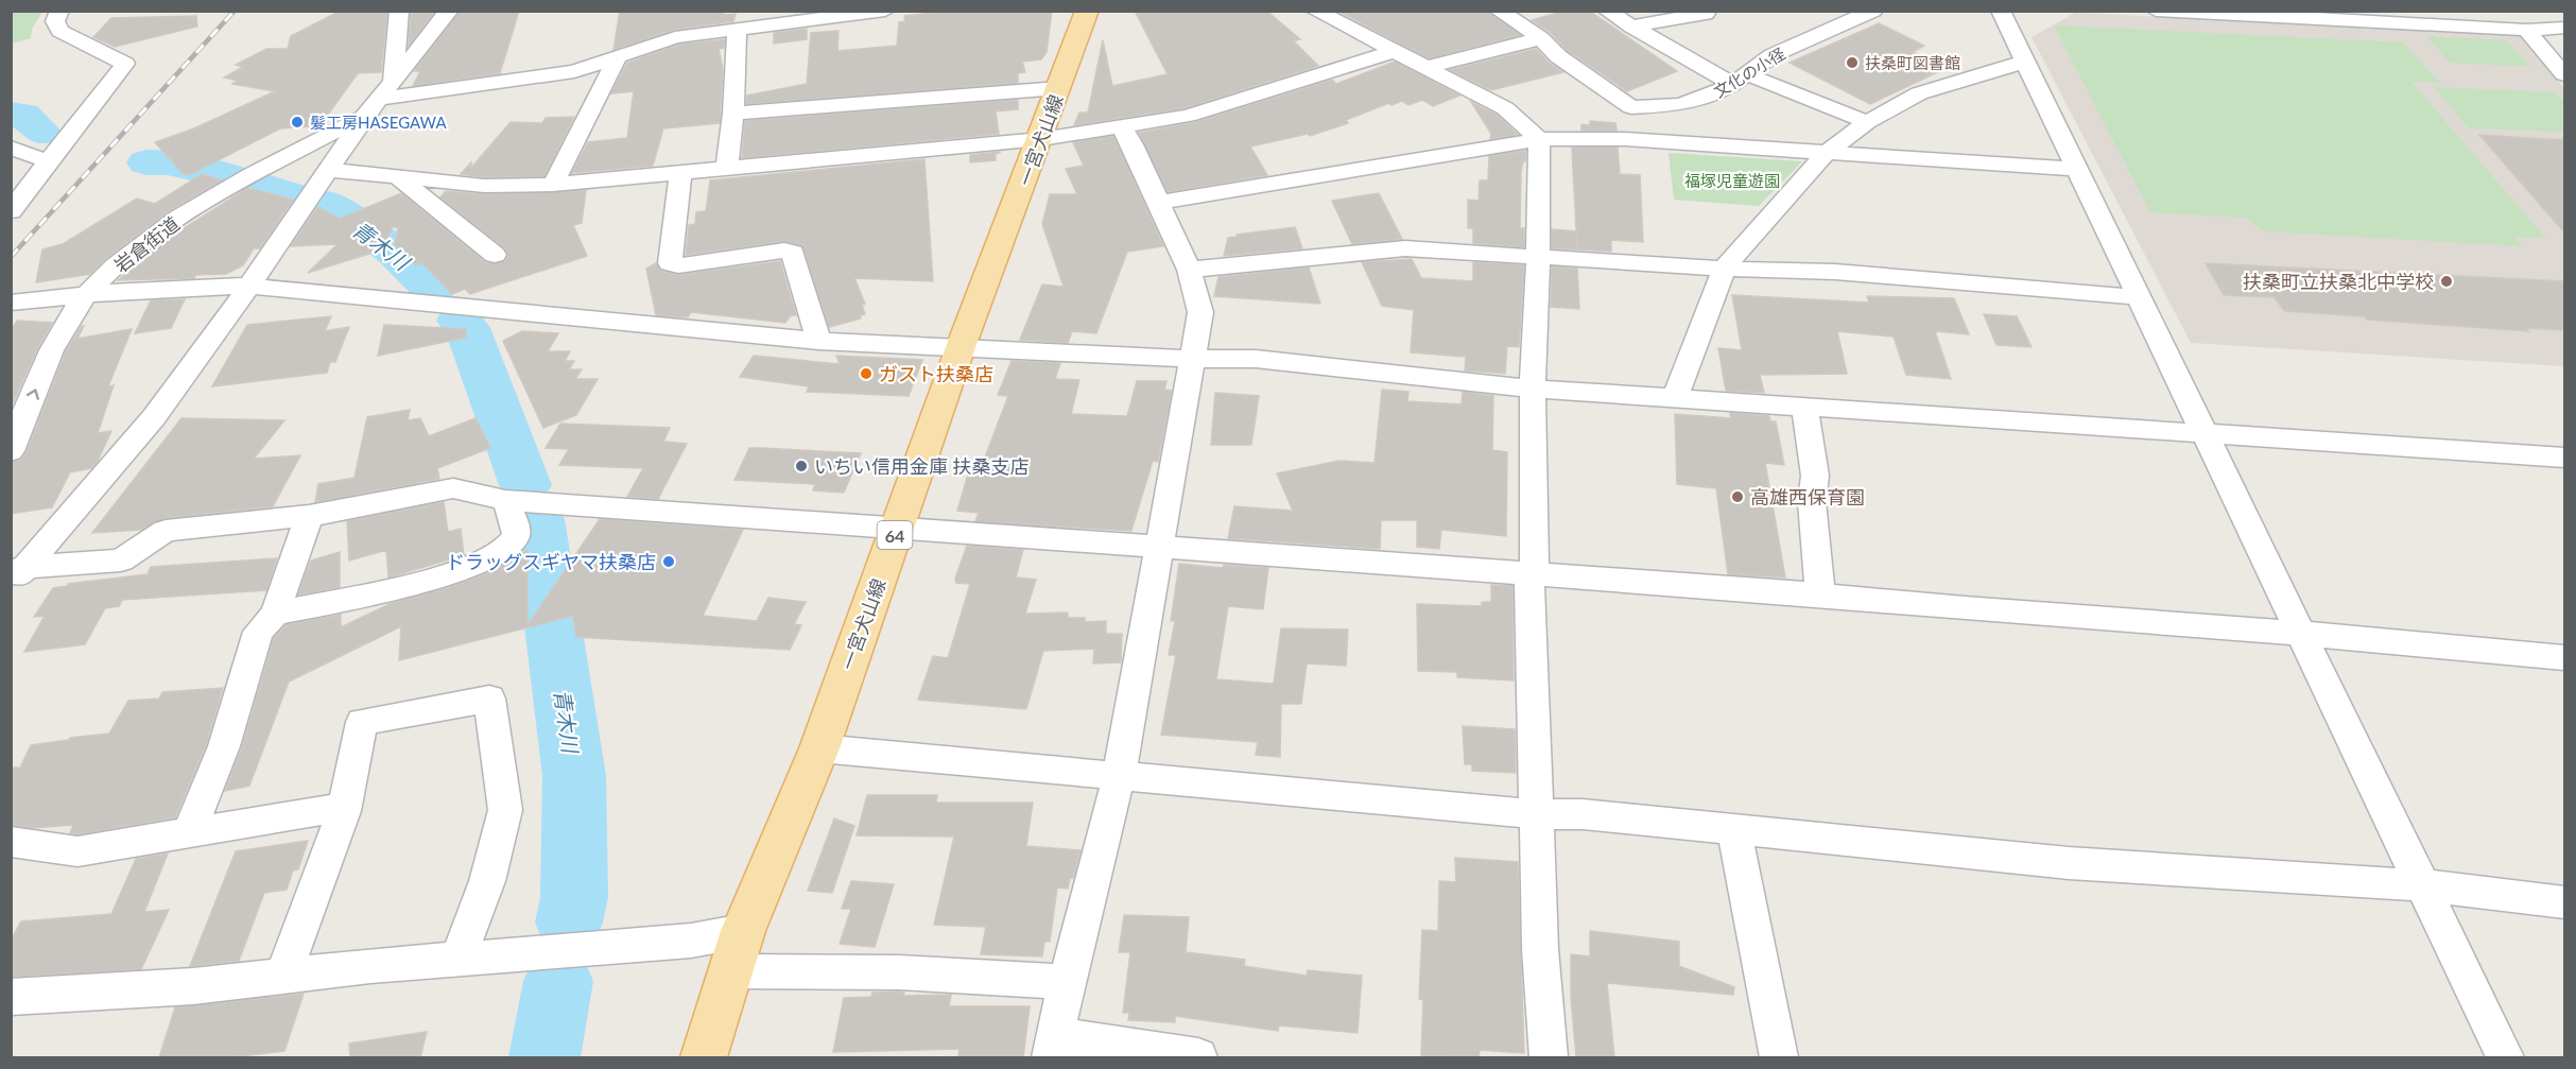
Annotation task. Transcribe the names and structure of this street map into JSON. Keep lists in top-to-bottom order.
{
  "streets": {
    "main road": ["一宮犬山線", "64"],
    "street": ["文化の小径", "岩倉街道"]
  },
  "water": ["青木川"],
  "parks": ["福塚児童遊園"],
  "places": [
    "扶桑町図書館",
    "髪工房HASEGAWA",
    "扶桑町立扶桑北中学校",
    "ガスト扶桑店",
    "いちい信用金庫 扶桑支店",
    "高雄西保育園",
    "ドラッグスギヤマ扶桑店"
  ]
}
